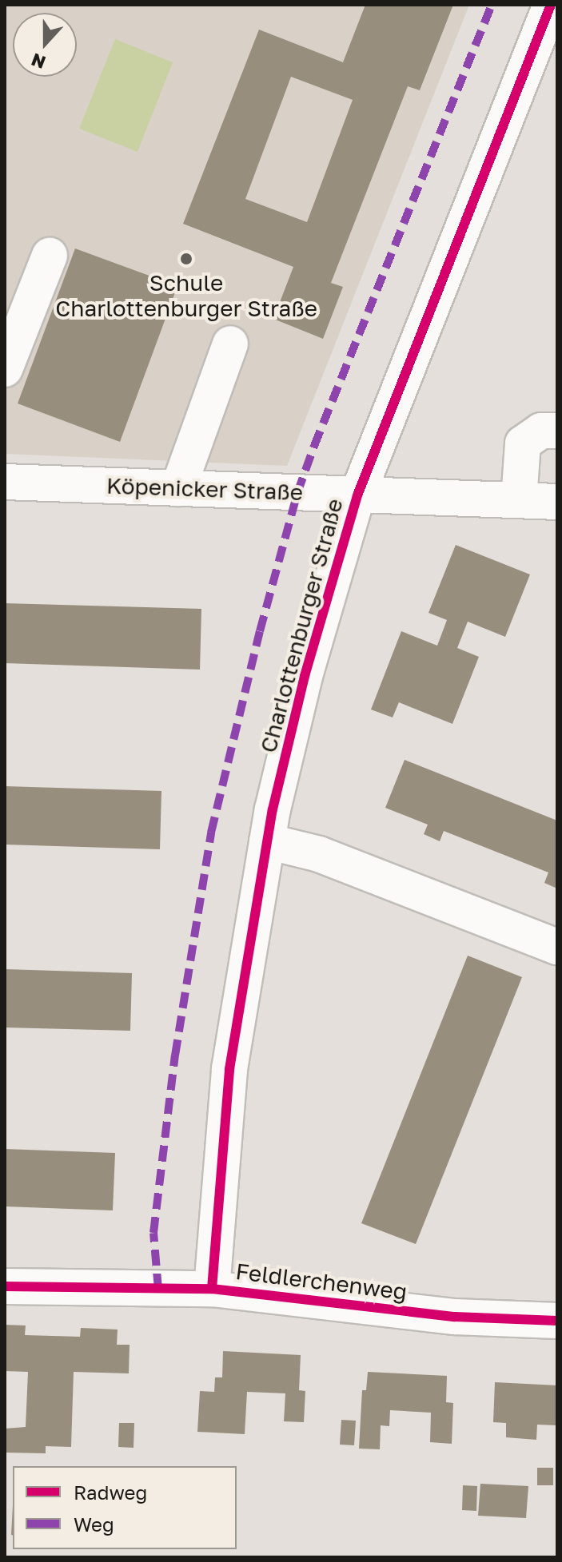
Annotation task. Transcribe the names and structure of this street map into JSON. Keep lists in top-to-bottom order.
{
  "streets": {
    "street": ["Köpenicker Straße", "Charlottenburger Straße", "Feldlerchenweg"]
  },
  "crossings": [
    ["Köpenicker Straße", "Charlottenburger Straße"],
    ["Charlottenburger Straße", "Feldlerchenweg"]
  ],
  "places": ["Schule Charlottenburger Straße"],
  "legend": ["Radweg", "Weg"],
  "north": "bottom"
}
